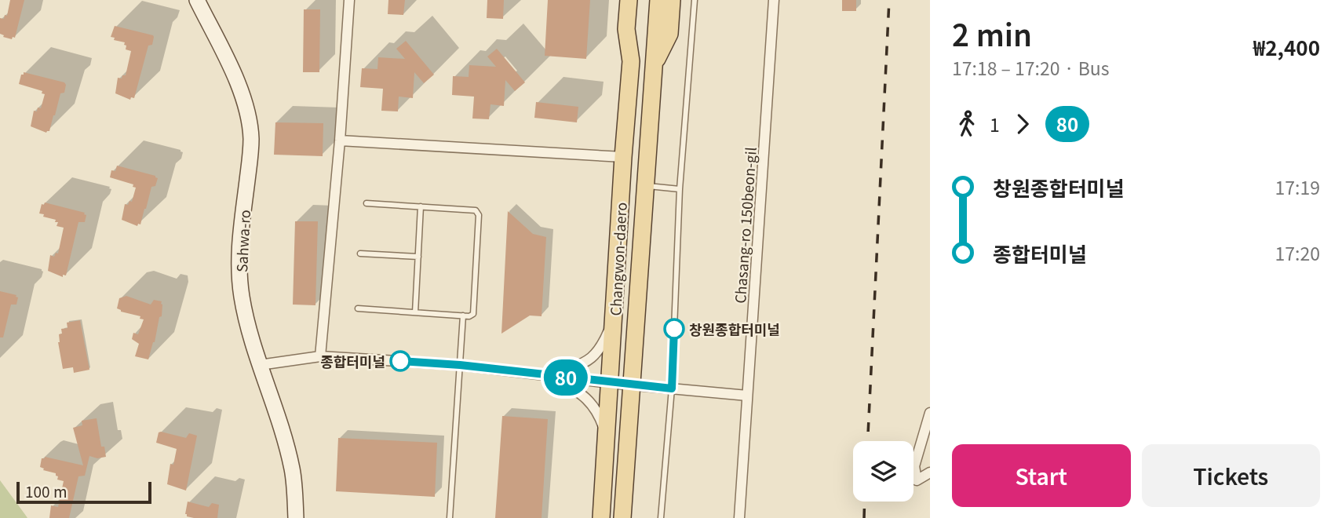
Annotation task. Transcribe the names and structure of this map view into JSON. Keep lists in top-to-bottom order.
{
  "streets": {
    "main road": ["Sahwa-ro", "Changwon-daero"],
    "street": ["Chasang-ro 150beon-gil"]
  },
  "places": ["창원종합터미널", "종합터미널"],
  "lines": ["bus line 80"],
  "scale_bar": "100 m",
  "page": {
    "on_map": "80",
    "heading": ["2 min", "17:18 – 17:20 · Bus", "₩2,400"],
    "legs": ["1", "80"],
    "list": [
      {
        "name": "창원종합터미널",
        "value": "17:19"
      },
      {
        "name": "종합터미널",
        "value": "17:20"
      }
    ],
    "buttons": ["Start", "Tickets"],
    "scale": "100 m"
  }
}
